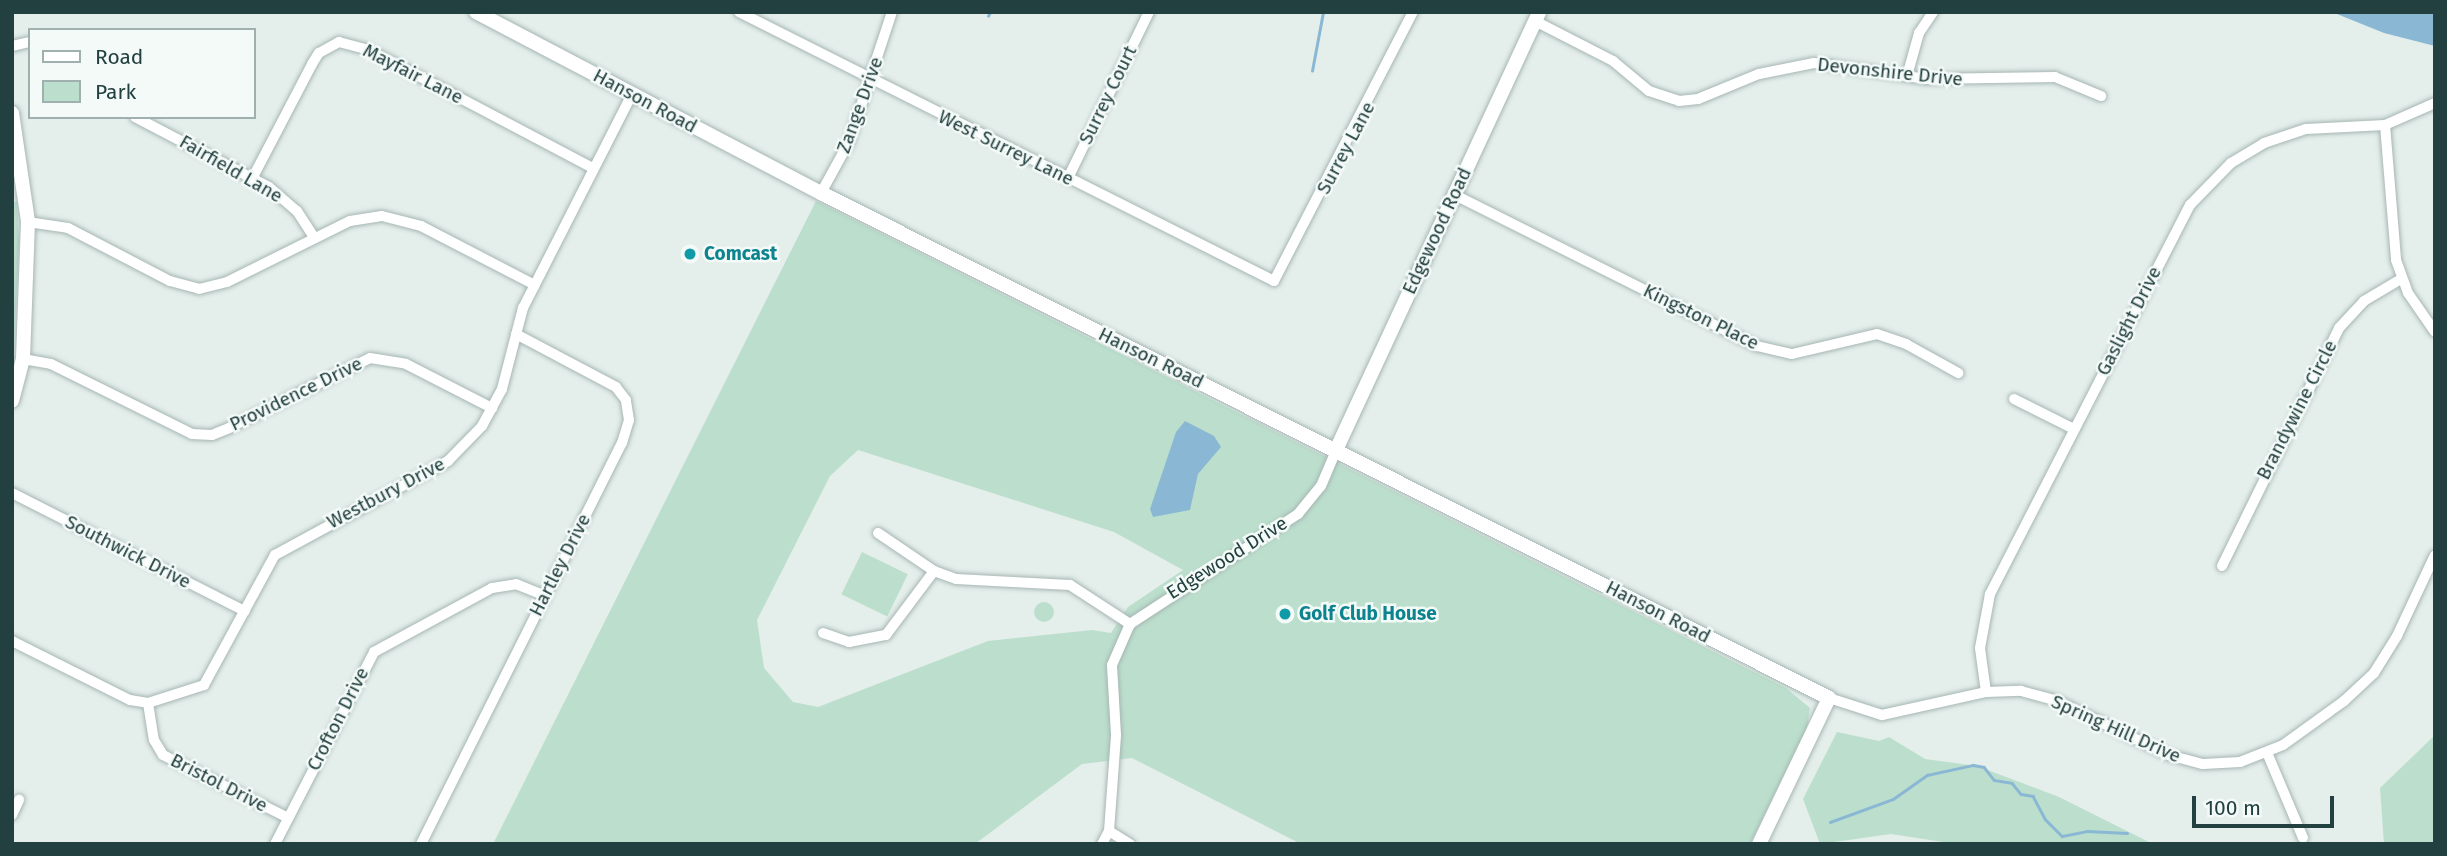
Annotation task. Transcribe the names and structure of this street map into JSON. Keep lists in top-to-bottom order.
{
  "streets": {
    "street": [
      "Devonshire Drive",
      "Mayfair Lane",
      "Surrey Court",
      "Hanson Road",
      "Zange Drive",
      "West Surrey Lane",
      "Surrey Lane",
      "Fairfield Lane",
      "Edgewood Road",
      "Kingston Place",
      "Gaslight Drive",
      "Providence Drive",
      "Brandywine Circle",
      "Westbury Drive",
      "Southwick Drive",
      "Edgewood Drive",
      "Hartley Drive",
      "Crofton Drive",
      "Spring Hill Drive",
      "Bristol Drive"
    ]
  },
  "crossings": [
    ["Devonshire Drive", "Edgewood Road"],
    ["Mayfair Lane", "Fairfield Lane"],
    ["Mayfair Lane", "Westbury Drive"],
    ["Surrey Court", "West Surrey Lane"],
    ["Hanson Road", "Zange Drive"],
    ["Hanson Road", "Edgewood Road"],
    ["Hanson Road", "Westbury Drive"],
    ["Hanson Road", "Edgewood Drive"],
    ["Hanson Road", "Spring Hill Drive"],
    ["Zange Drive", "West Surrey Lane"],
    ["West Surrey Lane", "Surrey Lane"],
    ["Edgewood Road", "Kingston Place"],
    ["Edgewood Road", "Edgewood Drive"],
    ["Gaslight Drive", "Spring Hill Drive"],
    ["Providence Drive", "Westbury Drive"],
    ["Westbury Drive", "Southwick Drive"],
    ["Westbury Drive", "Hartley Drive"],
    ["Westbury Drive", "Bristol Drive"],
    ["Hartley Drive", "Crofton Drive"],
    ["Crofton Drive", "Bristol Drive"]
  ],
  "places": ["Comcast", "Golf Club House"],
  "legend": ["Road", "Park"],
  "scale_bar": "100 m"
}
